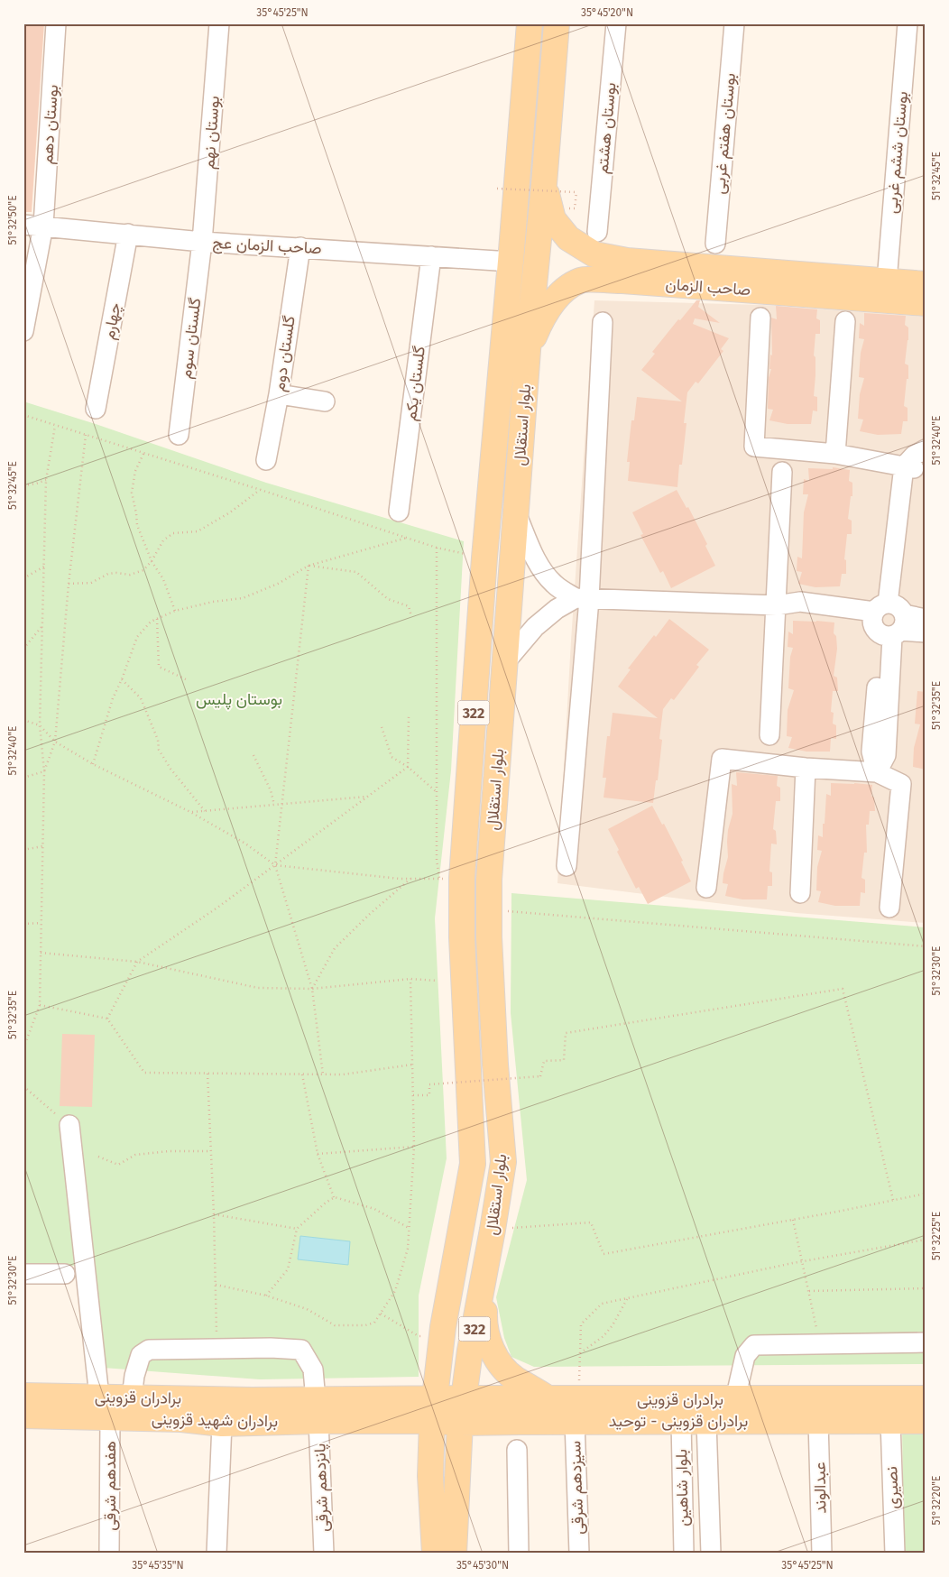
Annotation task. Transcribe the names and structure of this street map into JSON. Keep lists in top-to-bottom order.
{
  "streets": {
    "main road": [
      "صاحب الزمان",
      "بلوار استقلال",
      "322",
      "برادران قزوینی",
      "برادران شهید قزوینی",
      "برادران قزوینی - توحید"
    ],
    "street": [
      "بوستان دهم",
      "بوستان هشتم",
      "بوستان نهم",
      "بوستان هفتم غربی",
      "بوستان ششم غربی",
      "صاحب الزمان عج",
      "چهارم",
      "گلستان سوم",
      "گلستان دوم",
      "گلستان یکم",
      "هفدهم شرقی",
      "پانزدهم شرقی",
      "سیزدهم شرقی",
      "بلوار شاهین",
      "عبدالوند",
      "نصیری"
    ]
  },
  "crossings": [
    ["بوستان دهم", "صاحب الزمان عج"],
    ["بوستان هشتم", "صاحب الزمان"],
    ["بوستان نهم", "صاحب الزمان عج"],
    ["بوستان نهم", "گلستان سوم"],
    ["بوستان ششم غربی", "صاحب الزمان"],
    ["صاحب الزمان عج", "چهارم"],
    ["صاحب الزمان عج", "گلستان سوم"],
    ["صاحب الزمان عج", "گلستان دوم"],
    ["صاحب الزمان عج", "گلستان یکم"],
    ["صاحب الزمان عج", "بلوار استقلال"],
    ["صاحب الزمان", "بلوار استقلال"],
    ["بلوار استقلال", "برادران قزوینی"],
    ["بلوار استقلال", "برادران شهید قزوینی"],
    ["بلوار استقلال", "برادران قزوینی - توحید"],
    ["برادران قزوینی", "برادران شهید قزوینی"],
    ["برادران قزوینی", "برادران قزوینی - توحید"],
    ["برادران قزوینی", "سیزدهم شرقی"],
    ["برادران شهید قزوینی", "برادران قزوینی - توحید"],
    ["برادران شهید قزوینی", "هفدهم شرقی"],
    ["برادران شهید قزوینی", "پانزدهم شرقی"],
    ["برادران قزوینی - توحید", "سیزدهم شرقی"],
    ["برادران قزوینی - توحید", "بلوار شاهین"],
    ["برادران قزوینی - توحید", "عبدالوند"],
    ["برادران قزوینی - توحید", "نصیری"]
  ],
  "parks": ["بوستان پلیس"],
  "coordinates": [
    "35°45'25\"N",
    "35°45'20\"N",
    "51°32'45\"E",
    "51°32'50\"E",
    "51°32'40\"E",
    "51°32'35\"E",
    "51°32'30\"E",
    "51°32'25\"E",
    "51°32'20\"E",
    "35°45'35\"N",
    "35°45'30\"N"
  ]
}
